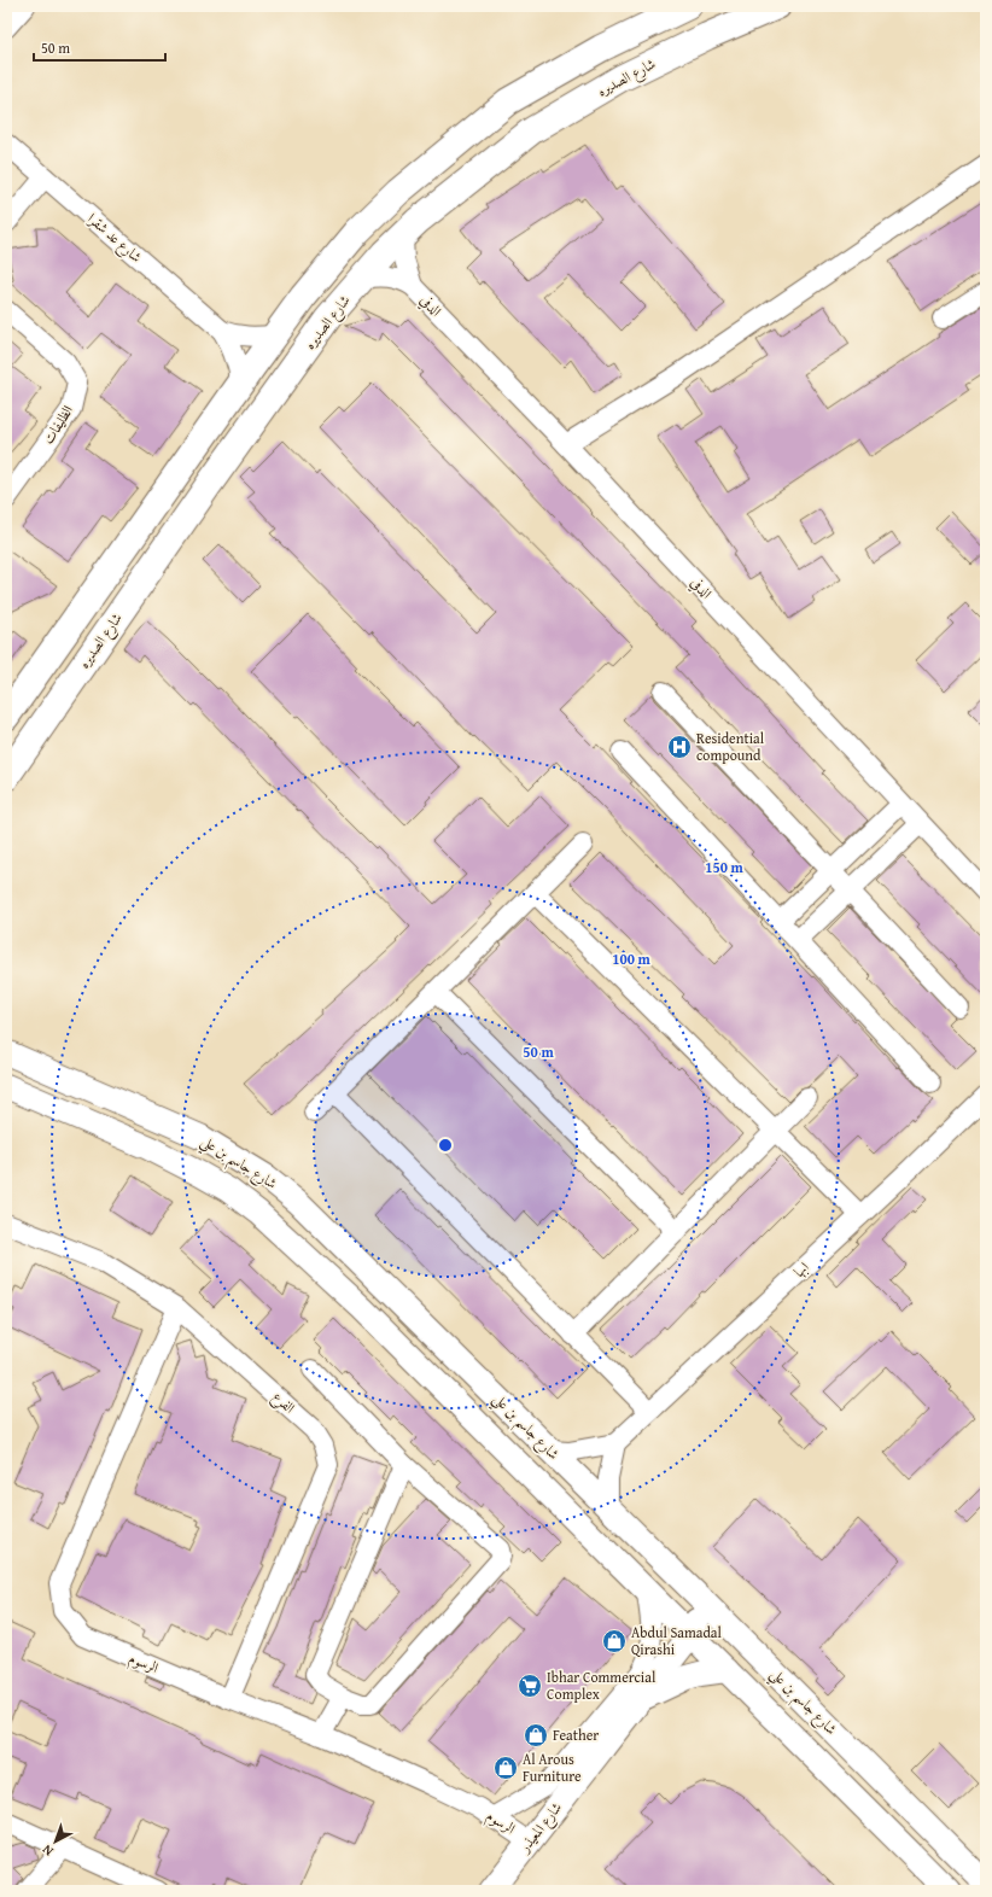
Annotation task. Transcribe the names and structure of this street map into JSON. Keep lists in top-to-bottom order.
{
  "streets": {
    "main road": ["شارع الصديره"],
    "street": [
      "شارع عد شقرا",
      "الدفي",
      "الظليفات",
      "شارع جاسم بن علي",
      "ابها",
      "الفرع",
      "الرسوم",
      "شارع المعيذر"
    ]
  },
  "crossings": [
    ["شارع الصديره", "الدفي"],
    ["شارع جاسم بن علي", "شارع المعيذر"],
    ["الفرع", "الرسوم"],
    ["الرسوم", "شارع المعيذر"]
  ],
  "places": {
    "hospital": ["Residential compound"],
    "shop": ["Abdul Samadal Qirashi", "Feather", "Al Arous Furniture"],
    "supermarket": ["Ibhar Commercial Complex"]
  },
  "scale_bar": "50 m",
  "north": "bottom left",
  "rings": ["150 m", "100 m", "50 m"]
}
